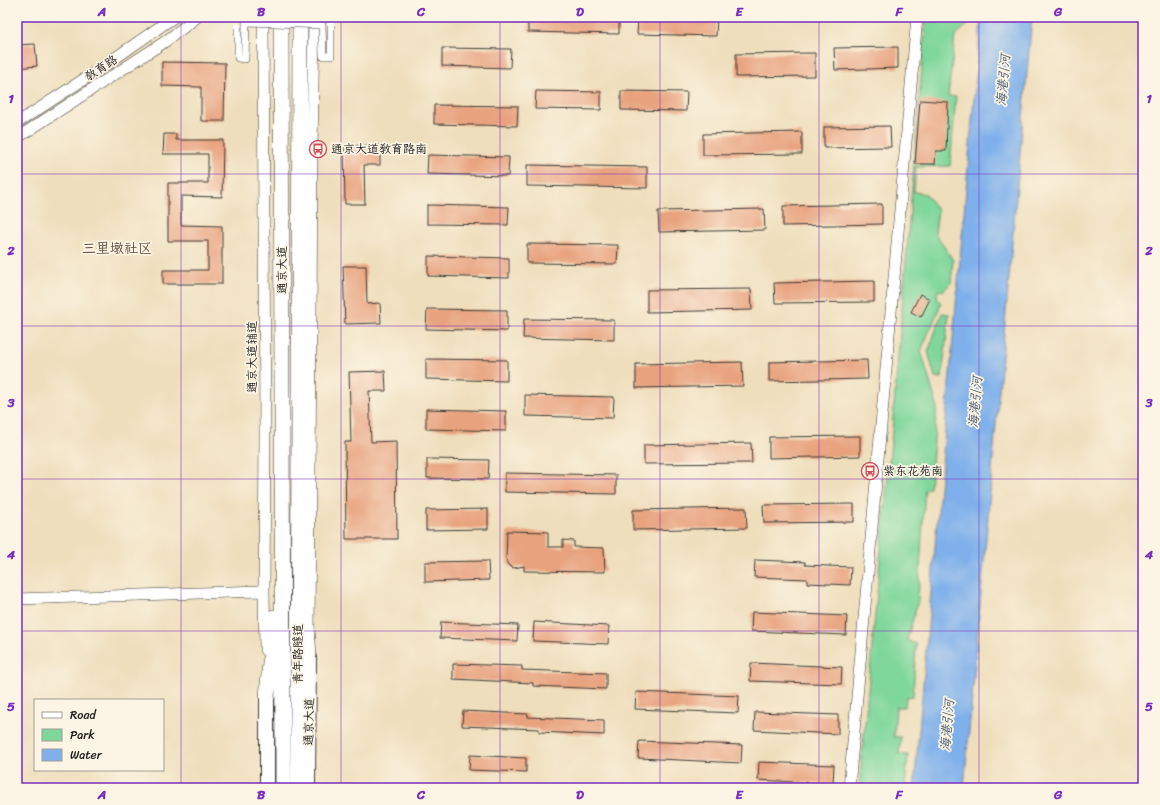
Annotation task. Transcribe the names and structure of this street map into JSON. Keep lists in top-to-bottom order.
{
  "streets": {
    "highway": ["通京大道", "青年路隧道"],
    "street": ["教育路", "通京大道辅道"]
  },
  "crossings": [
    ["通京大道", "青年路隧道"]
  ],
  "districts": ["三里墩社区"],
  "water": ["海港引河"],
  "places": {
    "bus stop": ["通京大道教育路南", "紫东花苑南"]
  },
  "legend": ["Road", "Park", "Water"],
  "grid": {
    "columns": [
      "A",
      "B",
      "C",
      "D",
      "E",
      "F",
      "G"
    ],
    "rows": [
      "1",
      "2",
      "3",
      "4",
      "5"
    ]
  }
}
